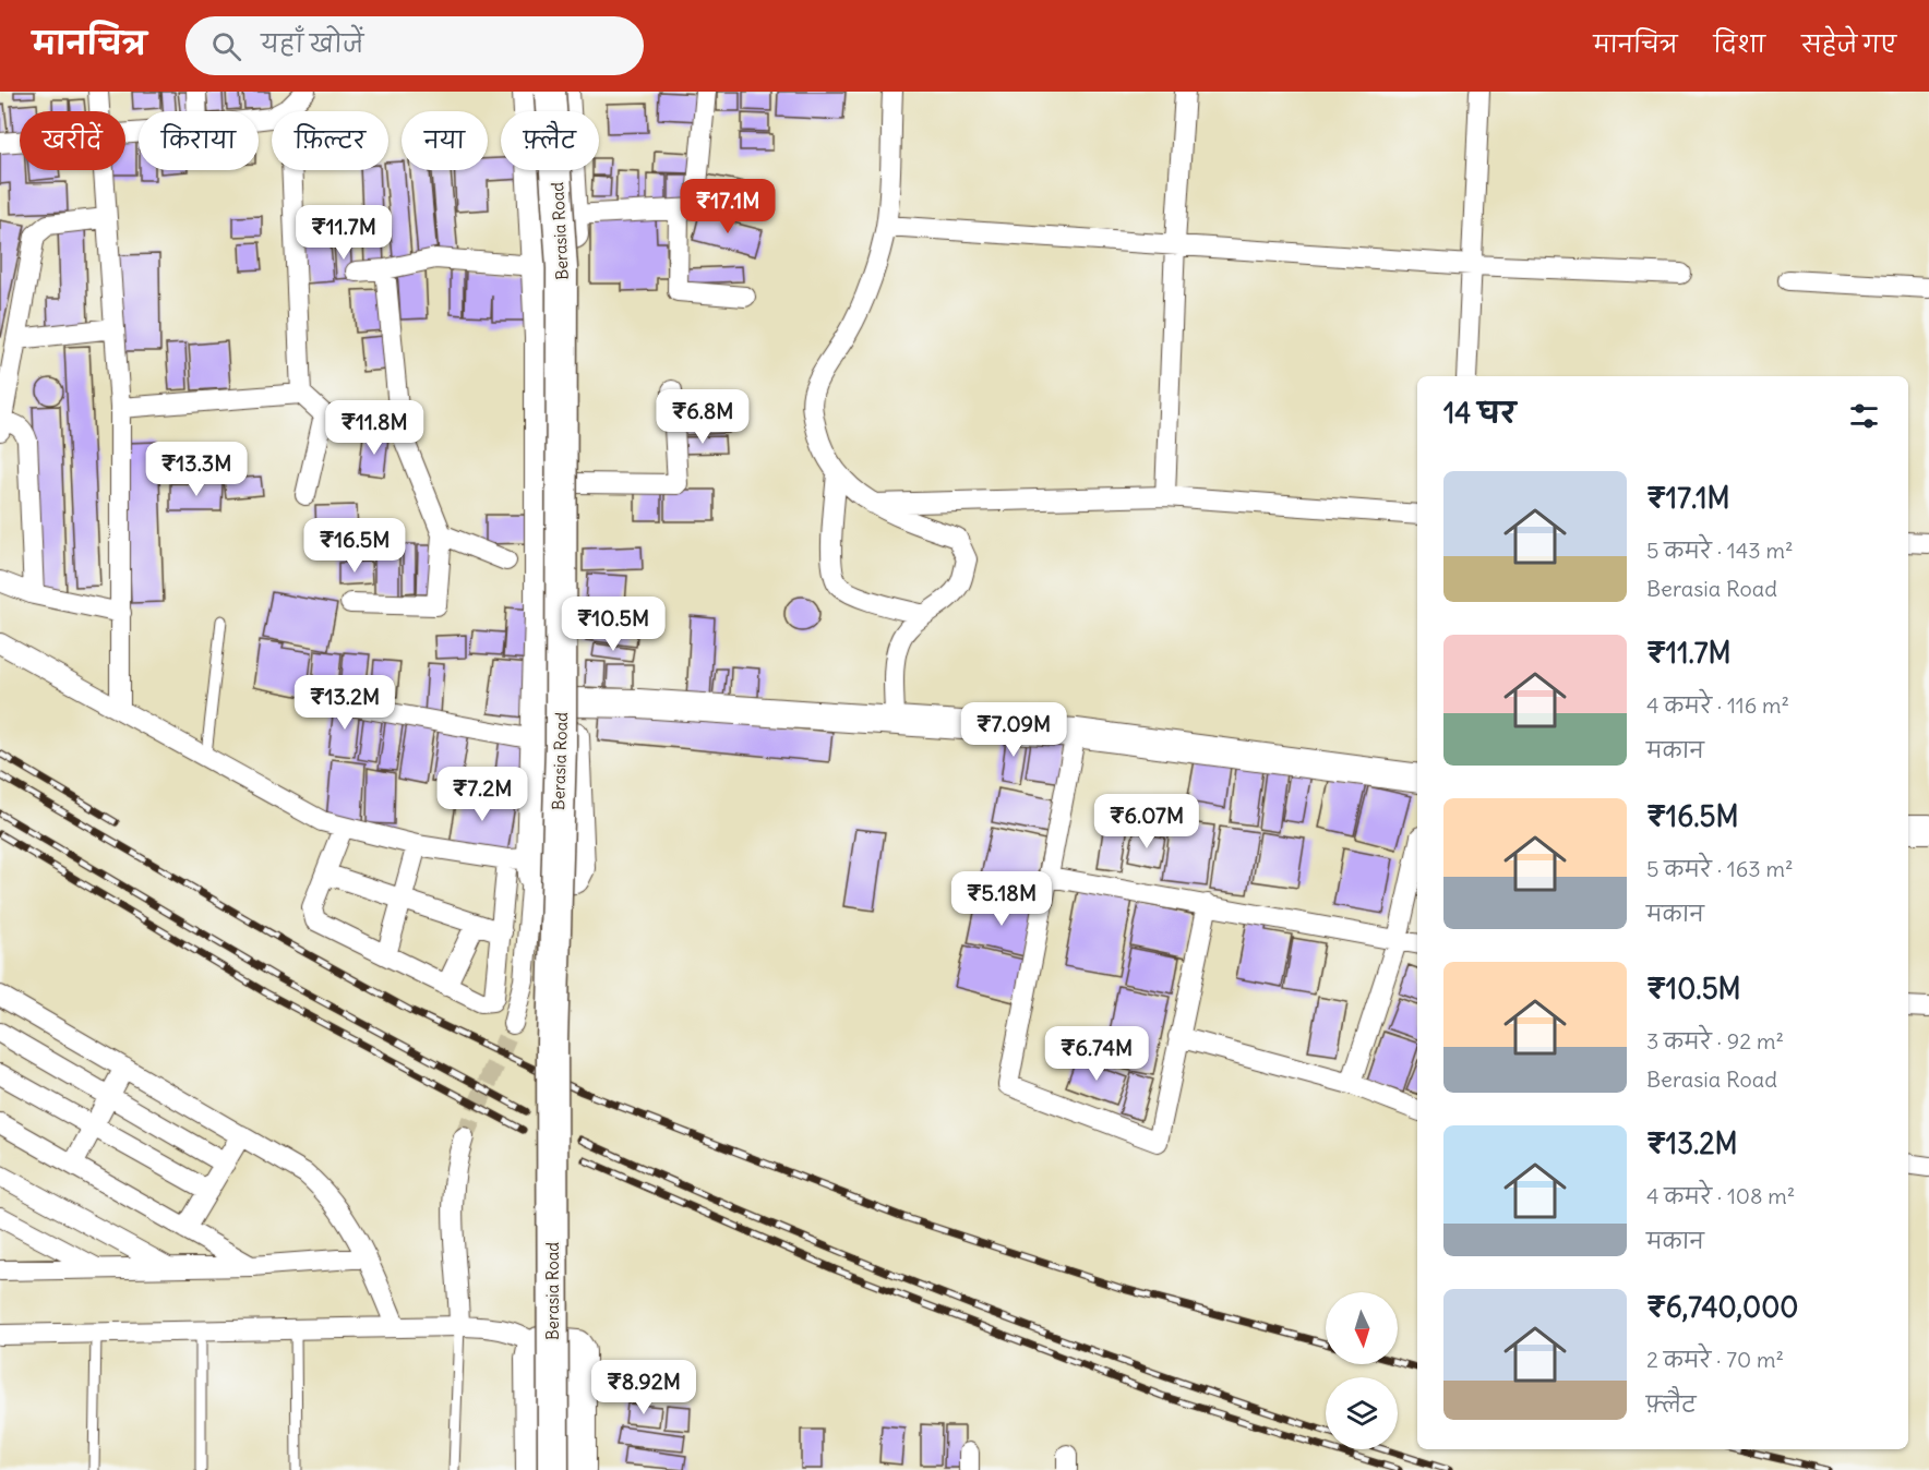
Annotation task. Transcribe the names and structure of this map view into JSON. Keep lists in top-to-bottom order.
{
  "streets": {
    "main road": ["Berasia Road"]
  },
  "north": "bottom",
  "page": {
    "header": "मानचित्र",
    "search": "यहाँ खोजें",
    "nav": ["मानचित्र", "दिशा", "सहेजे गए"],
    "chip": [
      "खरीदें",
      "किराया",
      "फ़िल्टर",
      "नया",
      "फ़्लैट"
    ],
    "price": [
      "₹17.1M",
      "₹11.7M",
      "₹6.8M",
      "₹11.8M",
      "₹13.3M",
      "₹16.5M",
      "₹10.5M",
      "₹13.2M",
      "₹7.09M",
      "₹7.2M",
      "₹6.07M",
      "₹5.18M",
      "₹6.74M",
      "₹8.92M"
    ],
    "heading": "14 घर",
    "list": [
      {
        "name": "₹17.1M",
        "note": "5 कमरे · 143 m² · Berasia Road"
      },
      {
        "name": "₹11.7M",
        "note": "4 कमरे · 116 m² · मकान"
      },
      {
        "name": "₹16.5M",
        "note": "5 कमरे · 163 m² · मकान"
      },
      {
        "name": "₹10.5M",
        "note": "3 कमरे · 92 m² · Berasia Road"
      },
      {
        "name": "₹13.2M",
        "note": "4 कमरे · 108 m² · मकान"
      },
      {
        "name": "₹6,740,000",
        "note": "2 कमरे · 70 m² · फ़्लैट"
      }
    ]
  }
}
